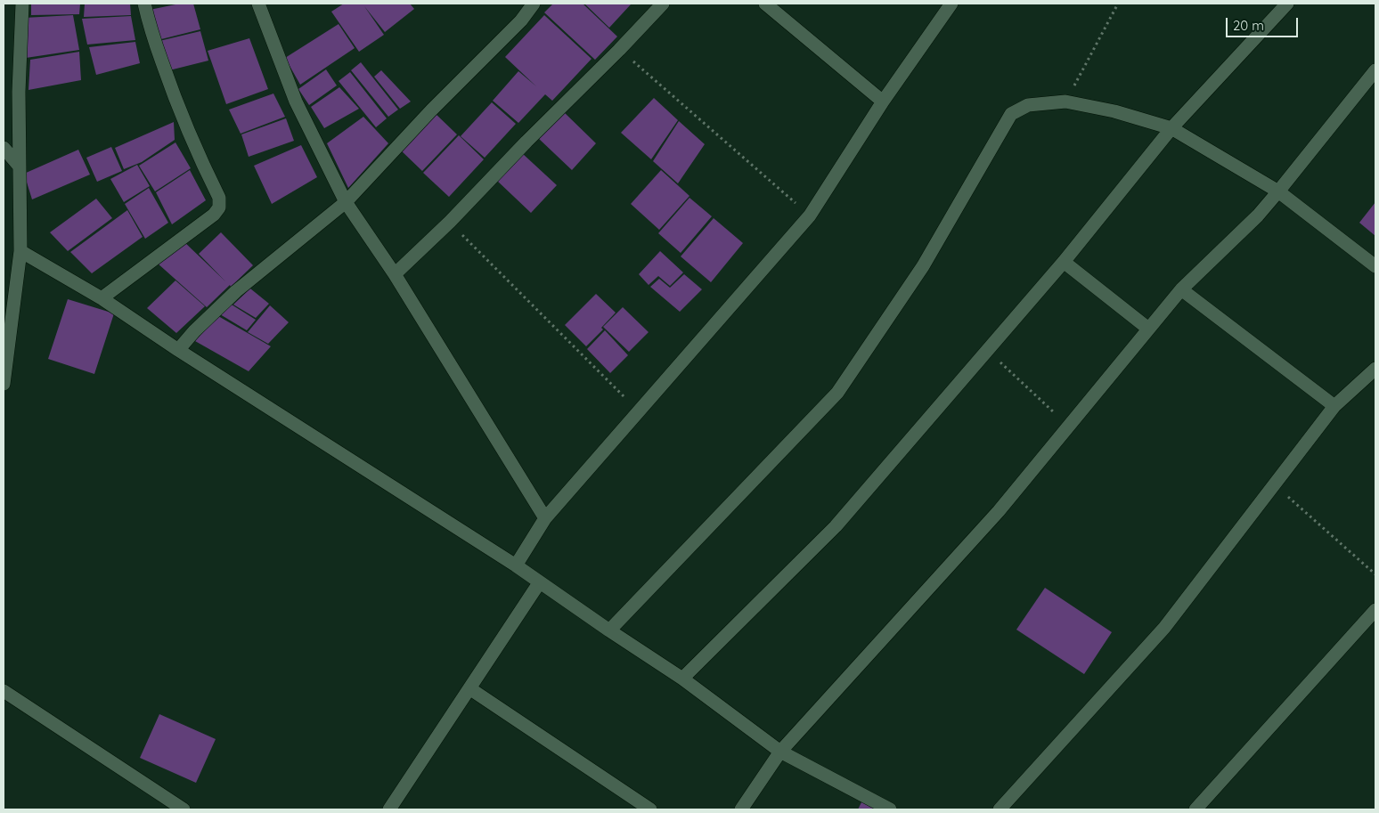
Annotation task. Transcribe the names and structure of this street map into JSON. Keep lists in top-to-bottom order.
{
  "scale_bar": "20 m"
}
